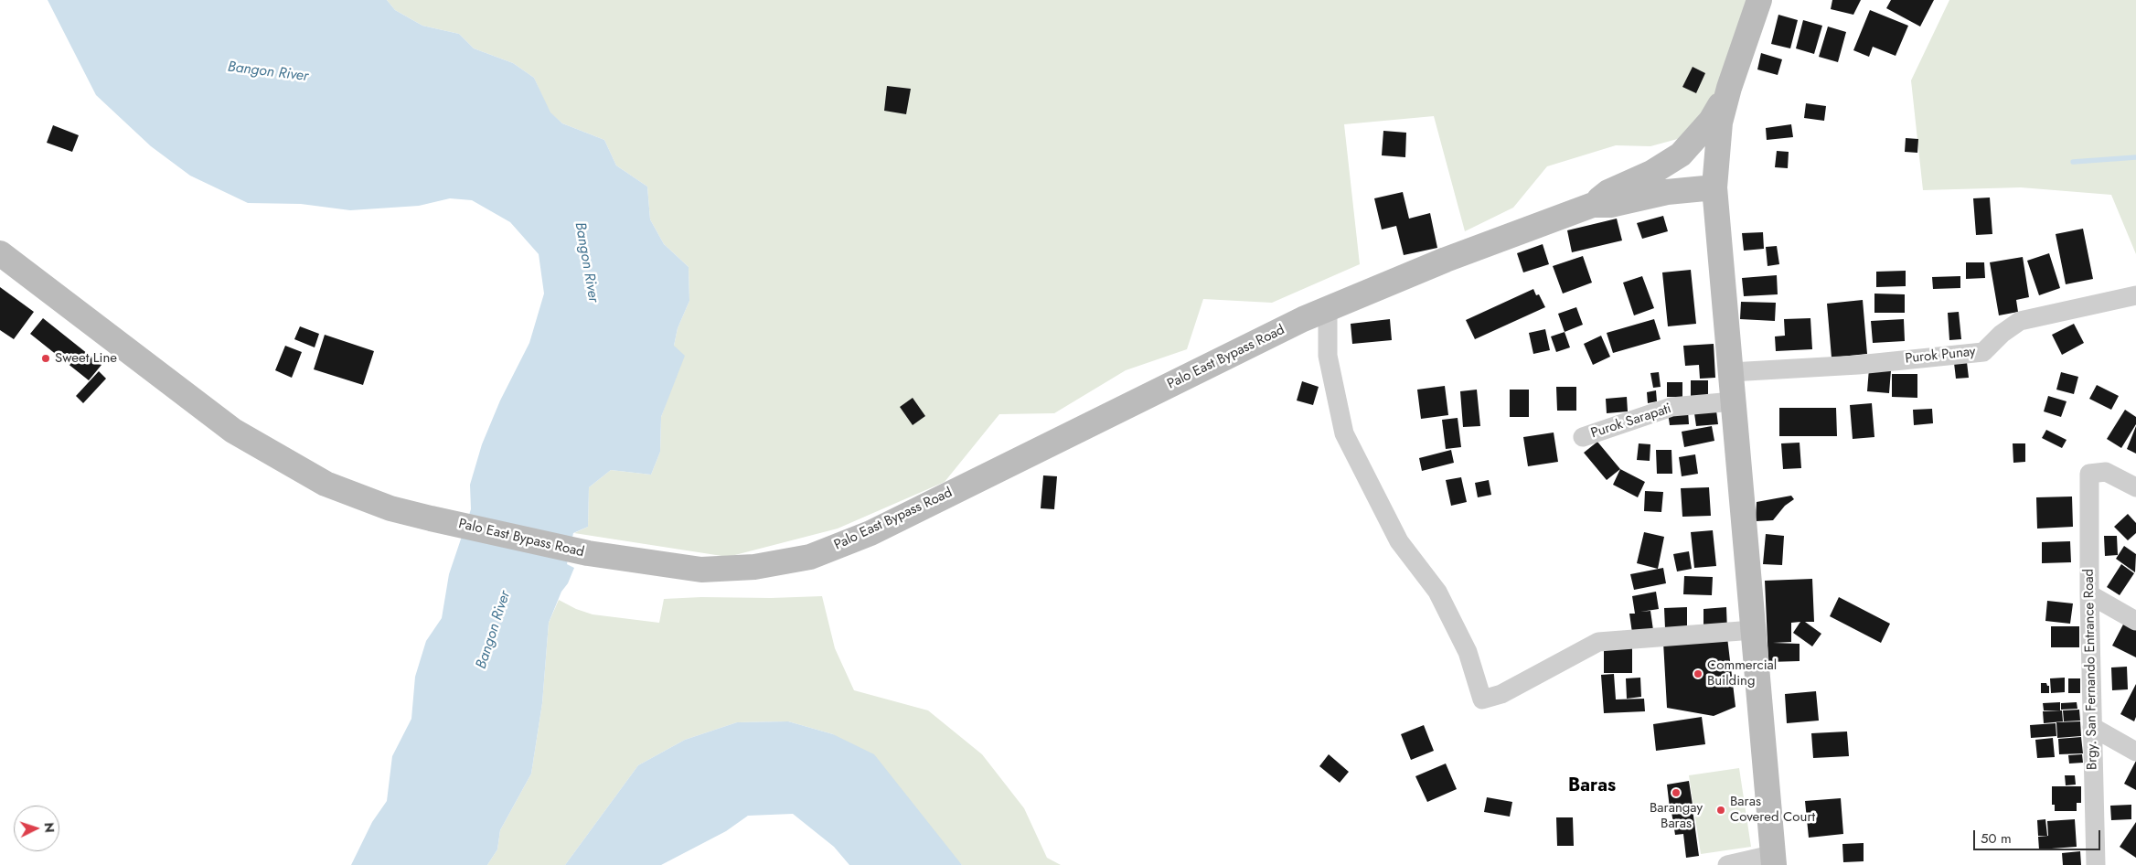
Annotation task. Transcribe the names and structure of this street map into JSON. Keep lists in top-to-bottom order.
{
  "streets": {
    "main road": ["Palo East Bypass Road"],
    "street": ["Purok Punay", "Purok Sarapati", "Brgy. San Fernando Entrance Road"]
  },
  "districts": ["Baras"],
  "water": ["Bangon River"],
  "places": [
    "Sweet Line",
    "Commercial Building",
    "Barangay Baras",
    "Baras Covered Court"
  ],
  "scale_bar": "50 m",
  "north": "right"
}
